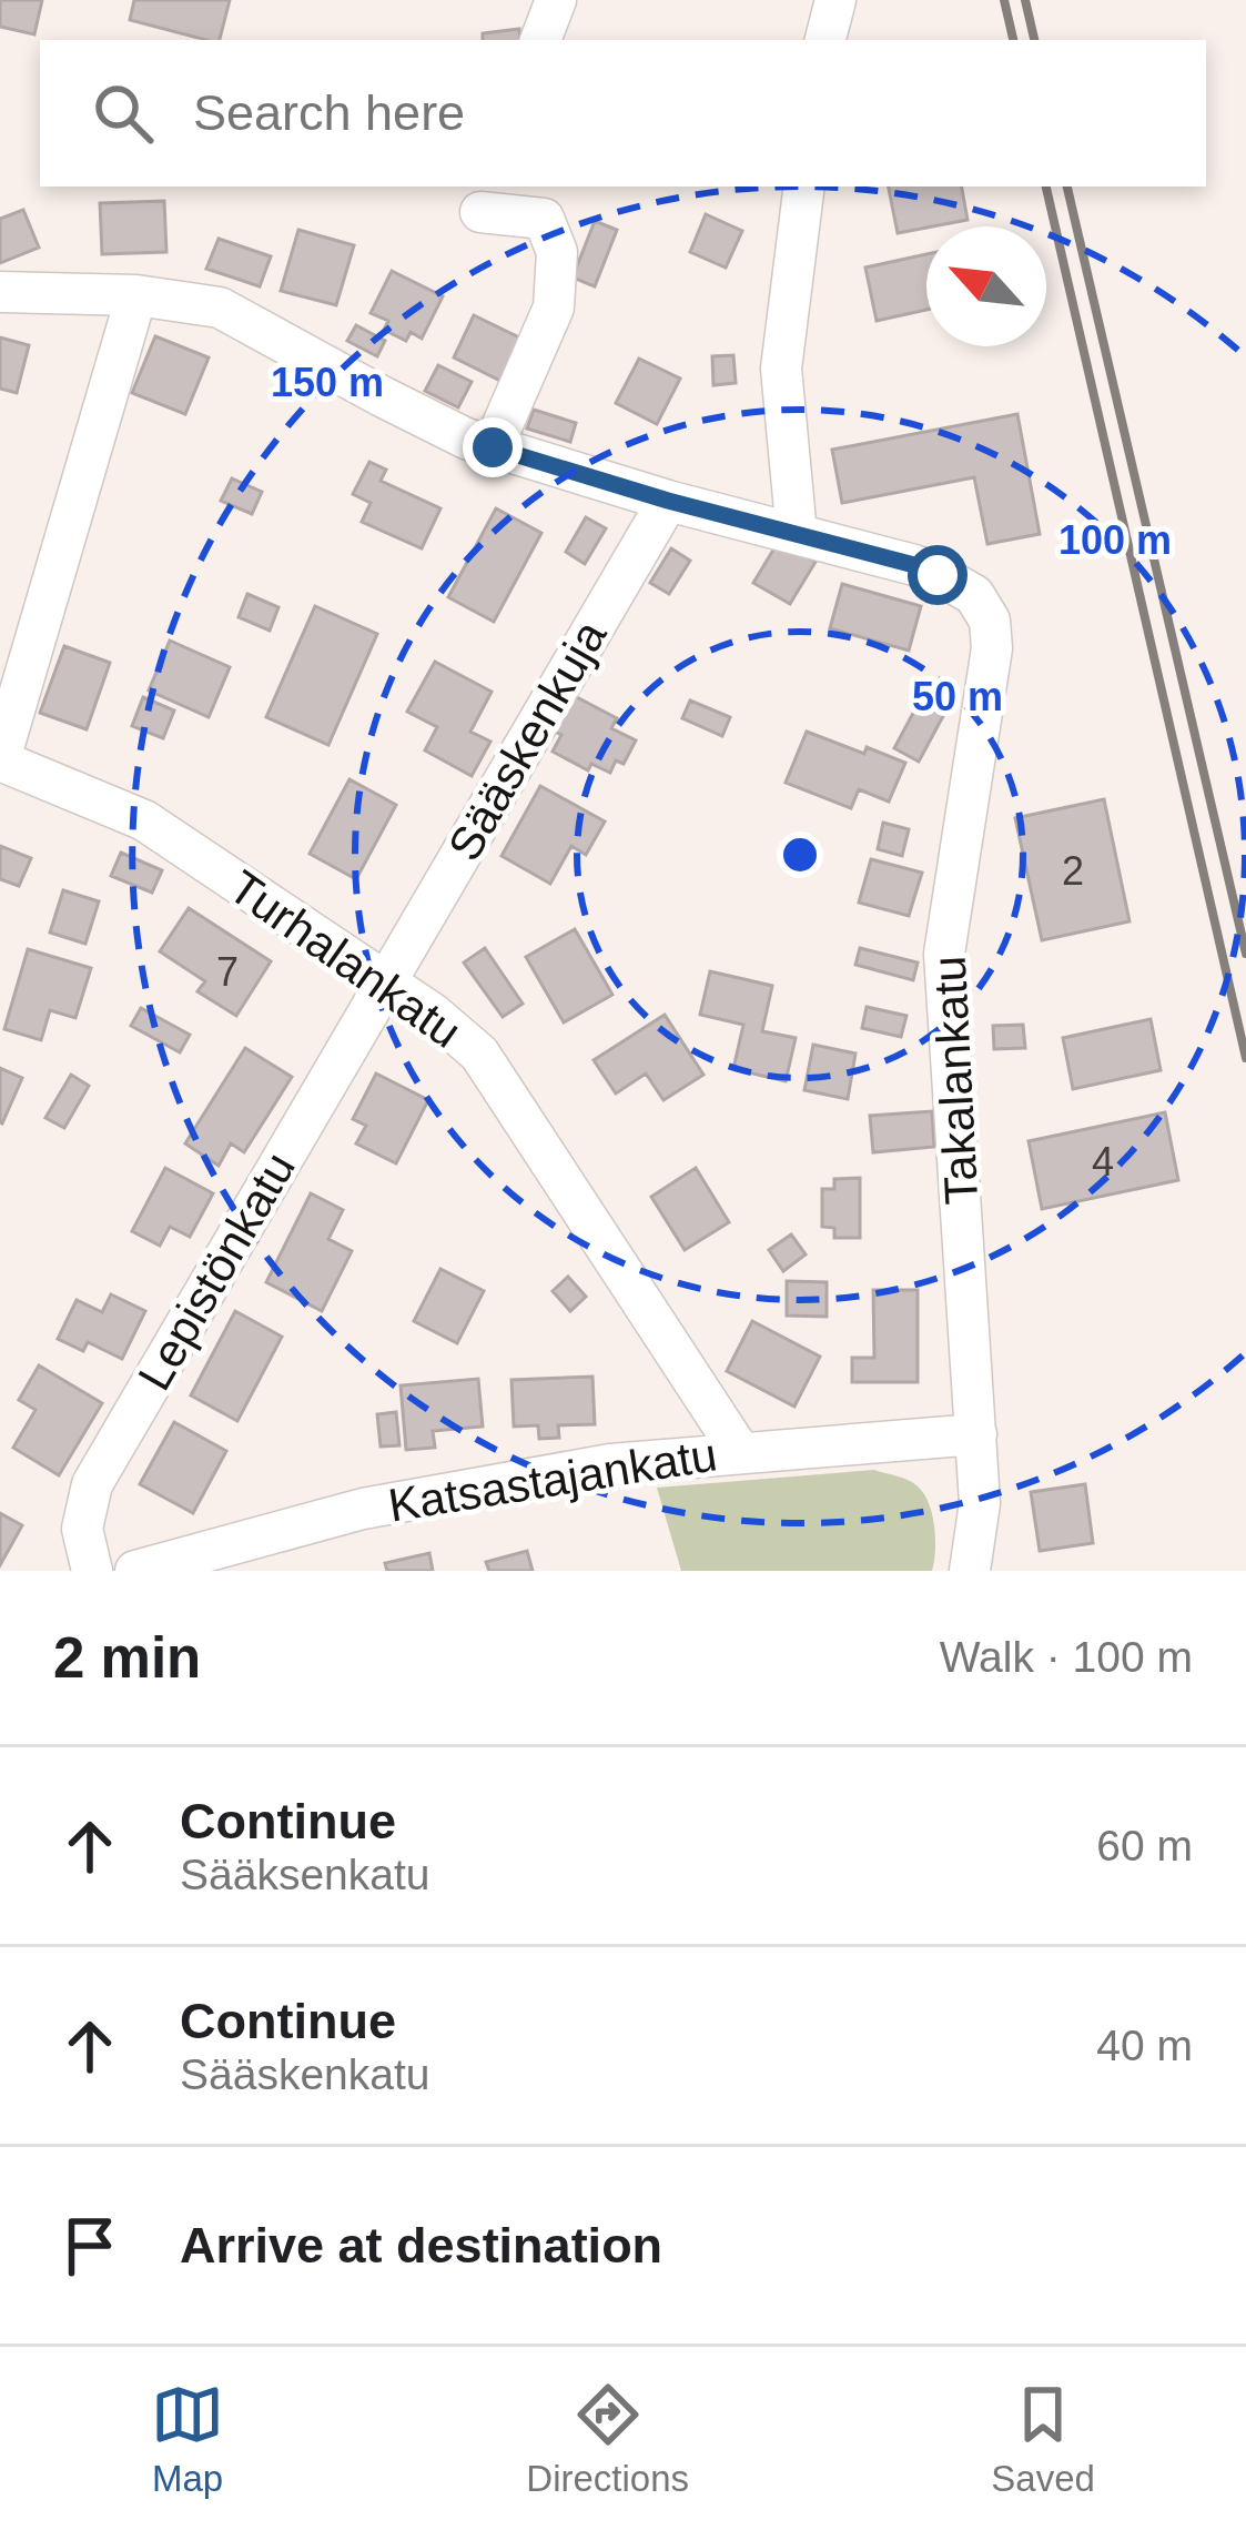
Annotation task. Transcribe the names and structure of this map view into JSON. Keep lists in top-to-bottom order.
{
  "streets": {
    "street": [
      "Sääskenkuja",
      "Turhalankatu",
      "Takalankatu",
      "Lepistönkatu",
      "Katsastajankatu"
    ]
  },
  "crossings": [
    ["Sääskenkuja", "Turhalankatu"],
    ["Sääskenkuja", "Lepistönkatu"],
    ["Turhalankatu", "Lepistönkatu"],
    ["Turhalankatu", "Katsastajankatu"],
    ["Takalankatu", "Katsastajankatu"]
  ],
  "house_numbers": ["2", "7", "4"],
  "north": "top left",
  "page": {
    "search": "Search here",
    "heading": ["2 min", "Walk · 100 m"],
    "list": [
      ["Continue", "Sääksenkatu", "60 m"],
      ["Continue", "Sääskenkatu", "40 m"],
      "Arrive at destination"
    ],
    "nav": ["Map", "Directions", "Saved"]
  },
  "rings": ["150 m", "100 m", "50 m"]
}
